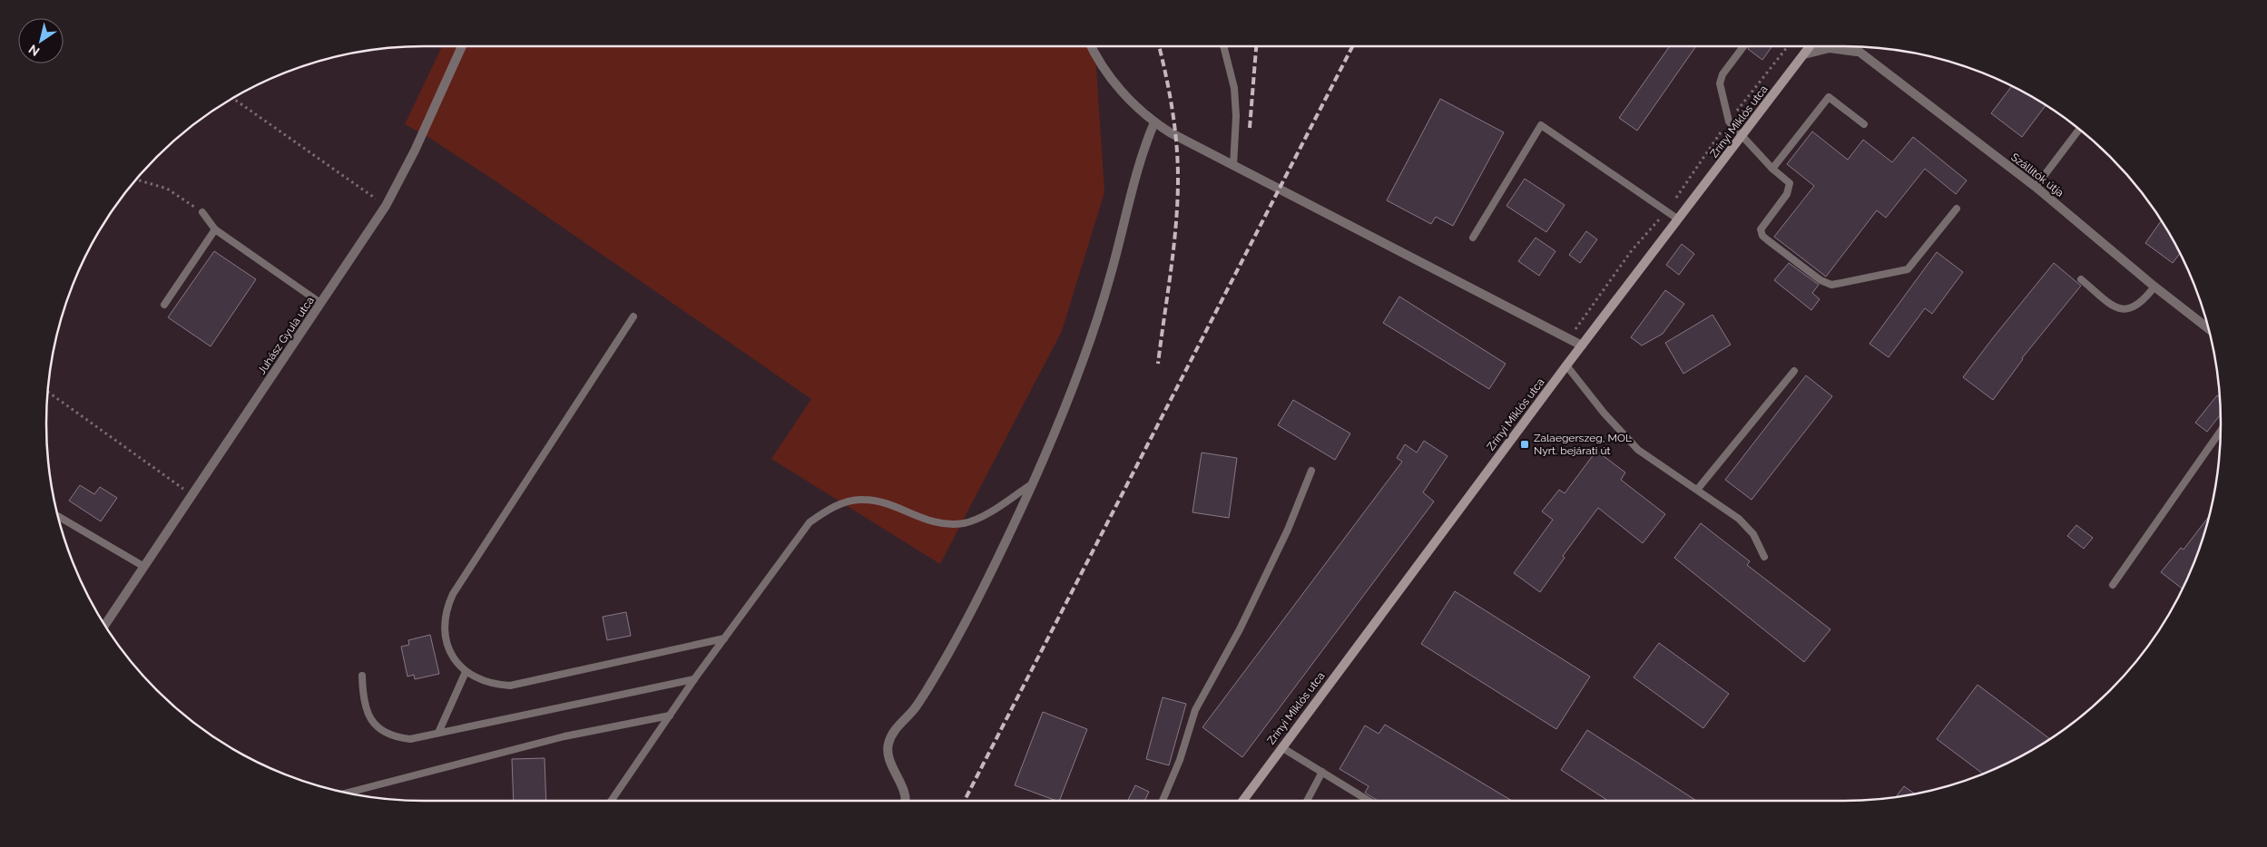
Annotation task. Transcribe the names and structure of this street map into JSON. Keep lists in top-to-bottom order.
{
  "streets": {
    "main road": ["Zrínyi Miklós utca"],
    "street": ["Szállítók útja", "Juhász Gyula utca"]
  },
  "places": {
    "transit": ["Zalaegerszeg, MOL Nyrt. bejárati út"]
  },
  "north": "bottom left"
}
